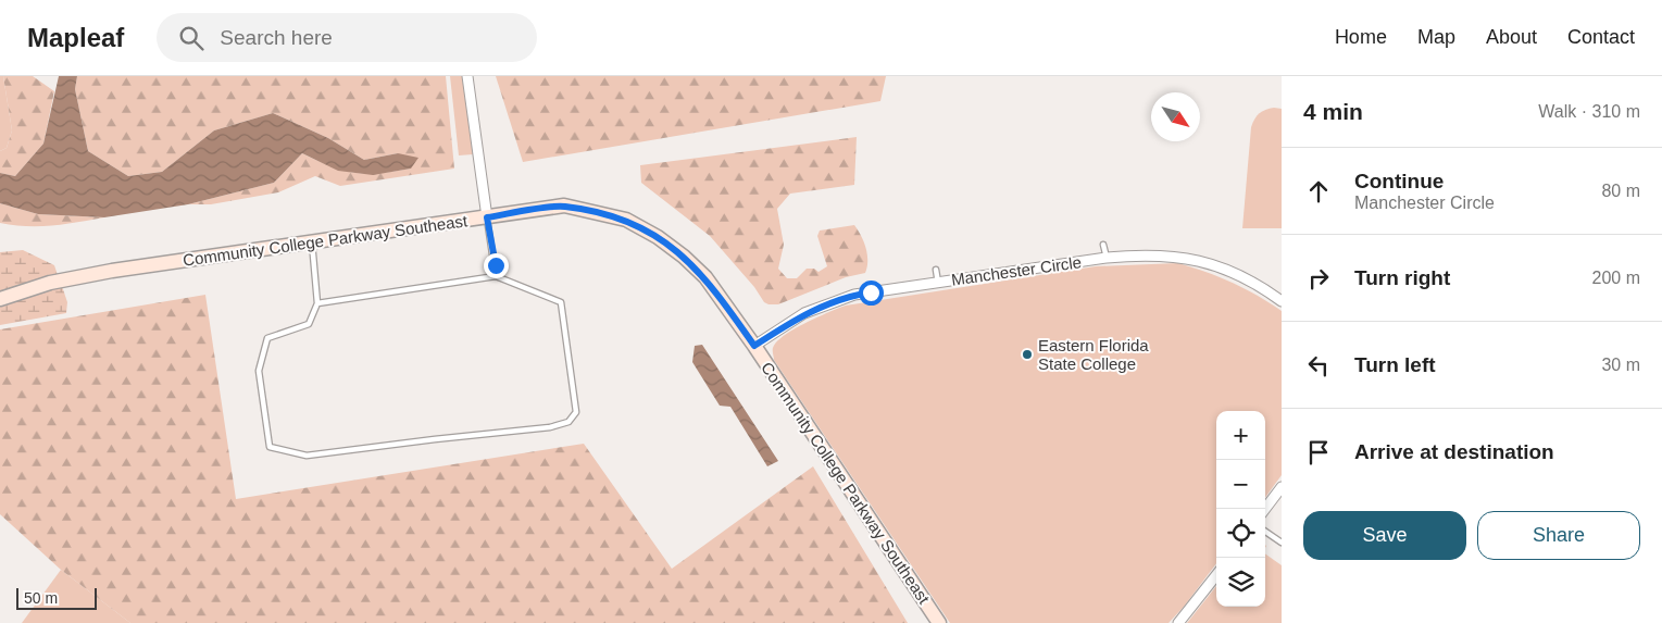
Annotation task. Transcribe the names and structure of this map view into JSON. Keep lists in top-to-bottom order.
{
  "streets": {
    "street": ["Community College Parkway Southeast", "Manchester Circle"]
  },
  "crossings": [
    ["Community College Parkway Southeast", "Manchester Circle"]
  ],
  "places": ["Eastern Florida State College"],
  "scale_bar": "50 m",
  "north": "bottom right",
  "page": {
    "header": "Mapleaf",
    "search": "Search here",
    "nav": [
      "Home",
      "Map",
      "About",
      "Contact"
    ],
    "heading": ["4 min", "Walk · 310 m"],
    "list": [
      ["Continue", "Manchester Circle", "80 m"],
      ["Turn right", "200 m"],
      ["Turn left", "30 m"],
      "Arrive at destination"
    ],
    "map_buttons": ["+", "−"],
    "buttons": ["Save", "Share"],
    "scale": "50 m"
  }
}
